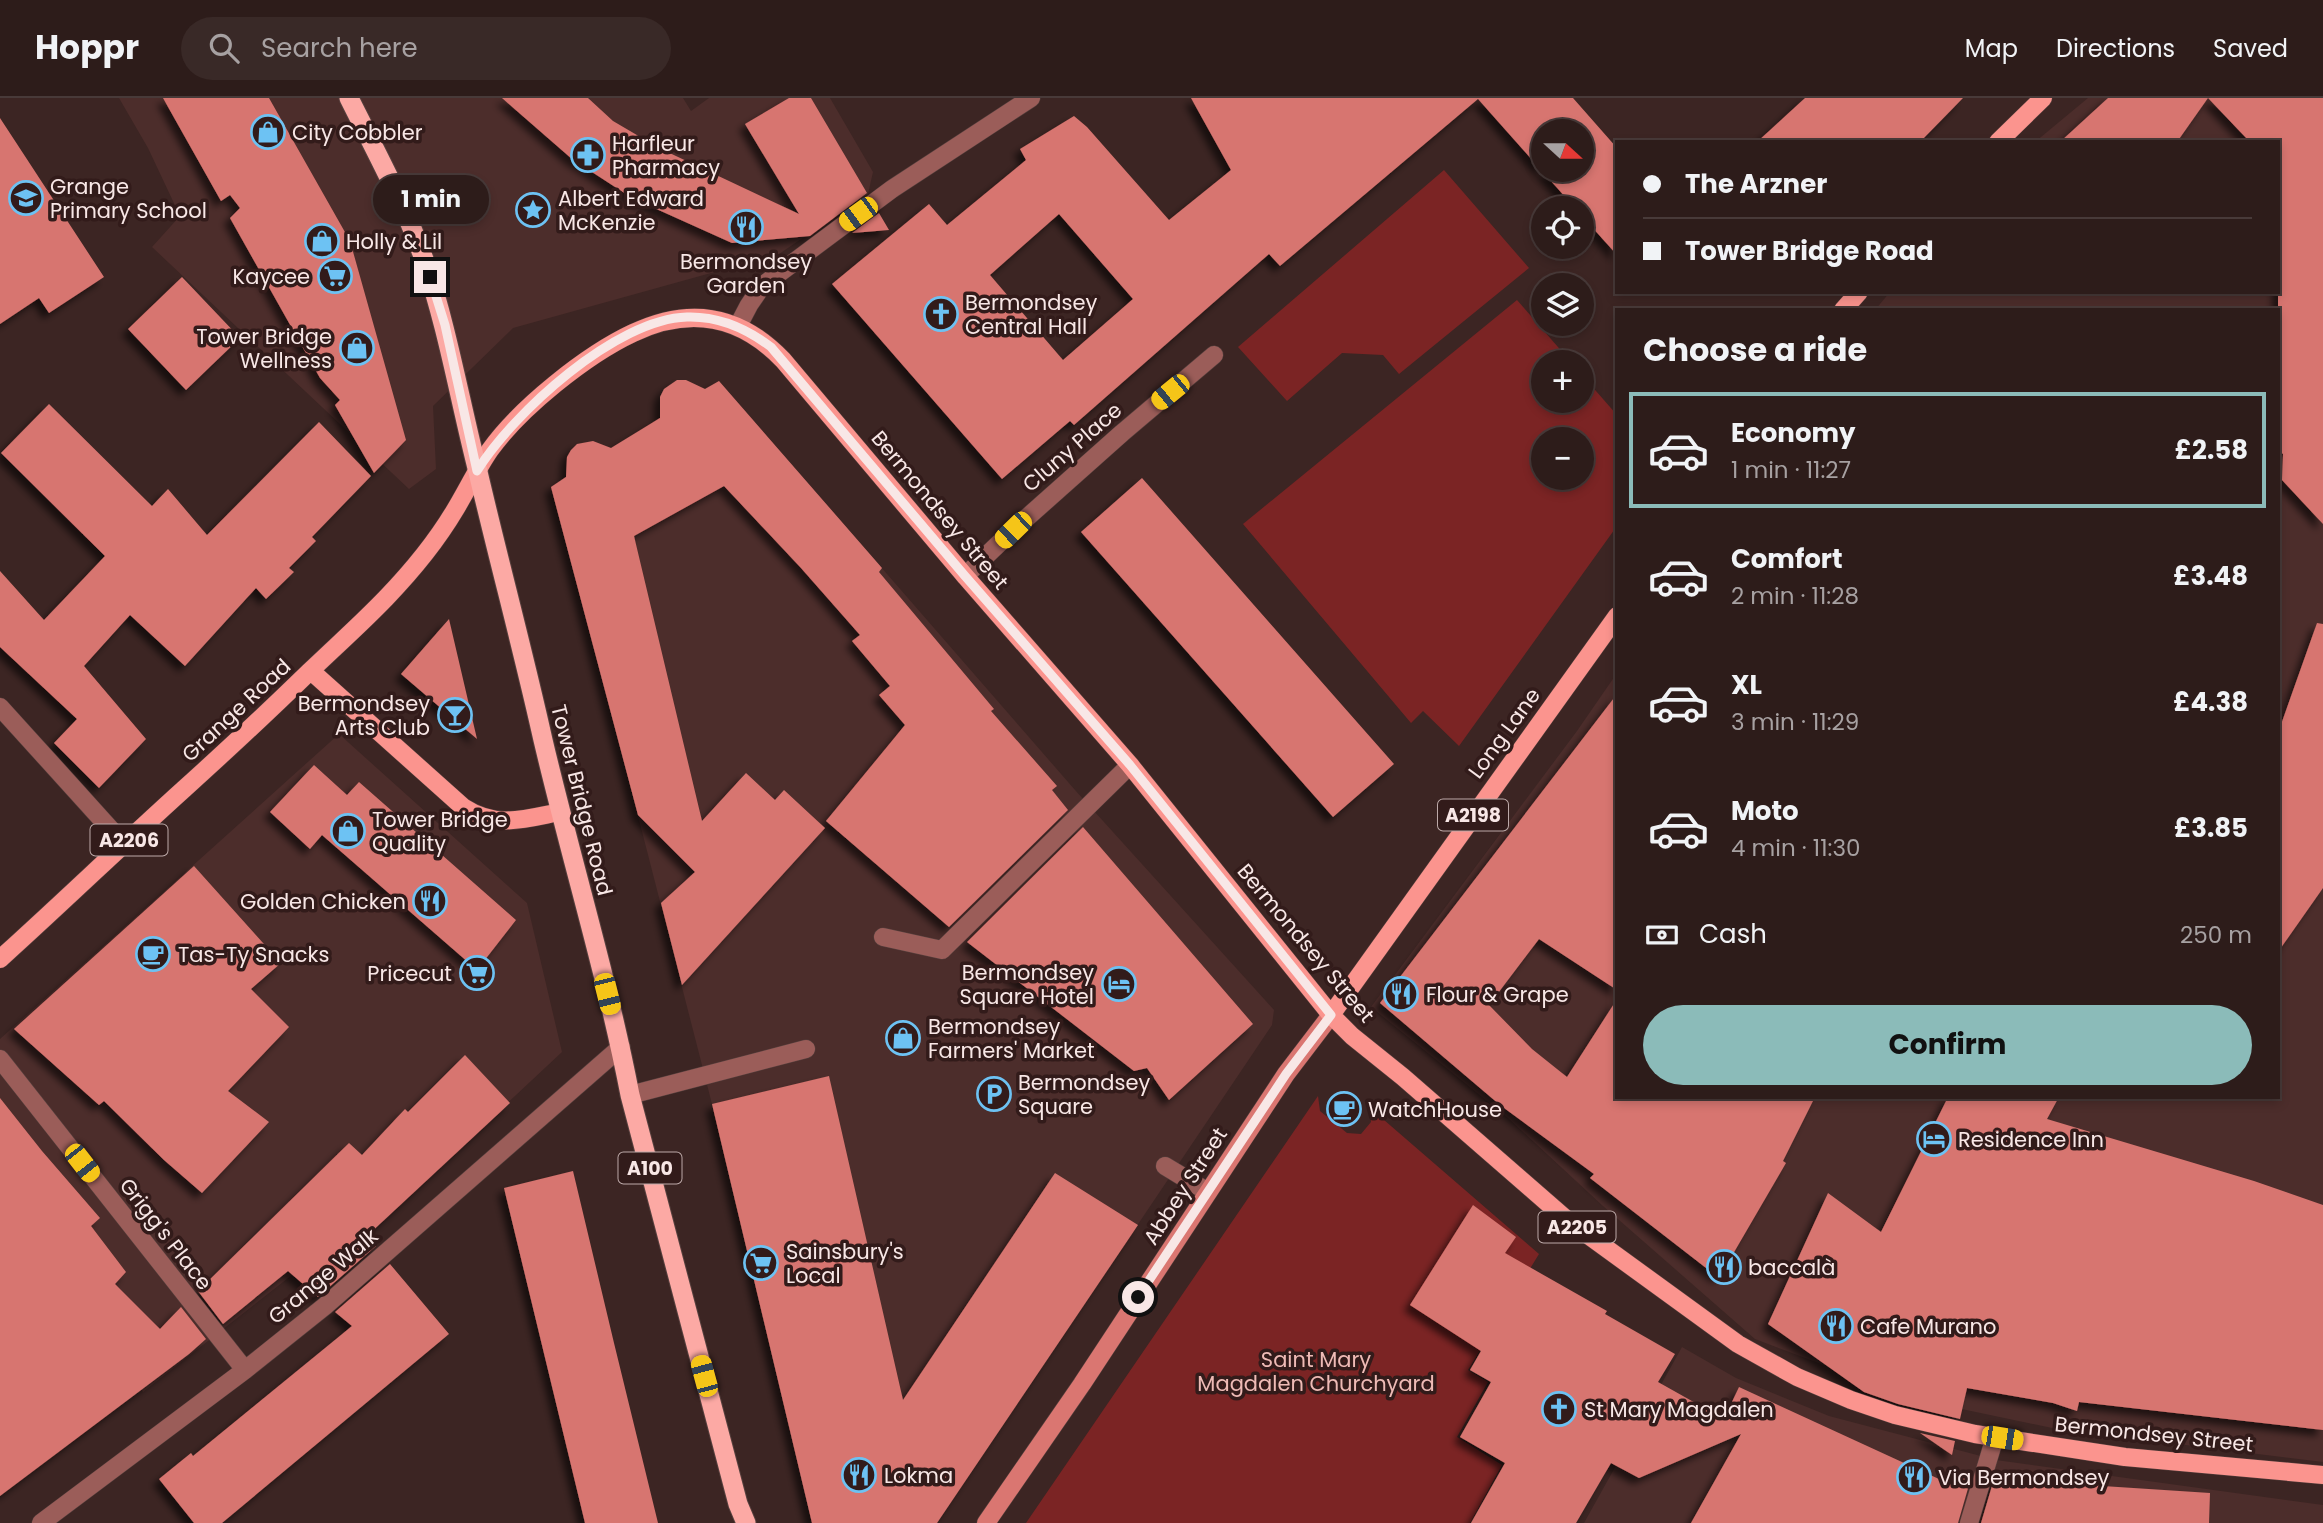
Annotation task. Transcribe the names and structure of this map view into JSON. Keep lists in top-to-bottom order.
{
  "streets": {
    "highway": ["Tower Bridge Road", "A100"],
    "main road": [
      "Bermondsey Street",
      "Grange Road",
      "Long Lane",
      "A2198",
      "A2206",
      "Abbey Street",
      "A2205"
    ],
    "street": ["Cluny Place", "Grigg's Place", "Grange Walk"]
  },
  "crossings": [
    ["Cluny Place", "Bermondsey Street"],
    ["Bermondsey Street", "Grange Road"],
    ["Bermondsey Street", "Long Lane"],
    ["Bermondsey Street", "Tower Bridge Road"],
    ["Bermondsey Street", "Abbey Street"],
    ["Grange Road", "Tower Bridge Road"],
    ["Long Lane", "Abbey Street"],
    ["Tower Bridge Road", "Grange Walk"],
    ["Grigg's Place", "Grange Walk"]
  ],
  "parks": ["Saint Mary Magdalen Churchyard"],
  "places": {
    "shop": [
      "City Cobbler",
      "Holly & Lil",
      "Tower Bridge Wellness",
      "Tower Bridge Quality",
      "Bermondsey Farmers' Market"
    ],
    "pharmacy": ["Harfleur Pharmacy"],
    "school or university": ["Grange Primary School"],
    "place": ["Albert Edward McKenzie"],
    "restaurant": [
      "Bermondsey Garden",
      "Golden Chicken",
      "Flour & Grape",
      "baccalà",
      "Cafe Murano",
      "Lokma",
      "Via Bermondsey"
    ],
    "supermarket": ["Kaycee", "Pricecut", "Sainsbury's Local"],
    "church": ["Bermondsey Central Hall", "St Mary Magdalen"],
    "bar": ["Bermondsey Arts Club"],
    "cafe": ["Tas-Ty Snacks", "WatchHouse"],
    "hotel": ["Bermondsey Square Hotel", "Residence Inn"],
    "parking": ["Bermondsey Square"]
  },
  "north": "right",
  "page": {
    "header": "Hoppr",
    "search": "Search here",
    "nav": ["Map", "Directions", "Saved"],
    "map_buttons": ["+", "−"],
    "banner": ["The Arzner", "Tower Bridge Road"],
    "bubble": "1 min",
    "heading": "Choose a ride",
    "list": [
      {
        "name": "Economy",
        "note": "1 min · 11:27",
        "value": "£2.58"
      },
      {
        "name": "Comfort",
        "note": "2 min · 11:28",
        "value": "£3.48"
      },
      {
        "name": "XL",
        "note": "3 min · 11:29",
        "value": "£4.38"
      },
      {
        "name": "Moto",
        "note": "4 min · 11:30",
        "value": "£3.85"
      }
    ],
    "pay": ["Cash", "250 m"],
    "buttons": "Confirm"
  }
}
